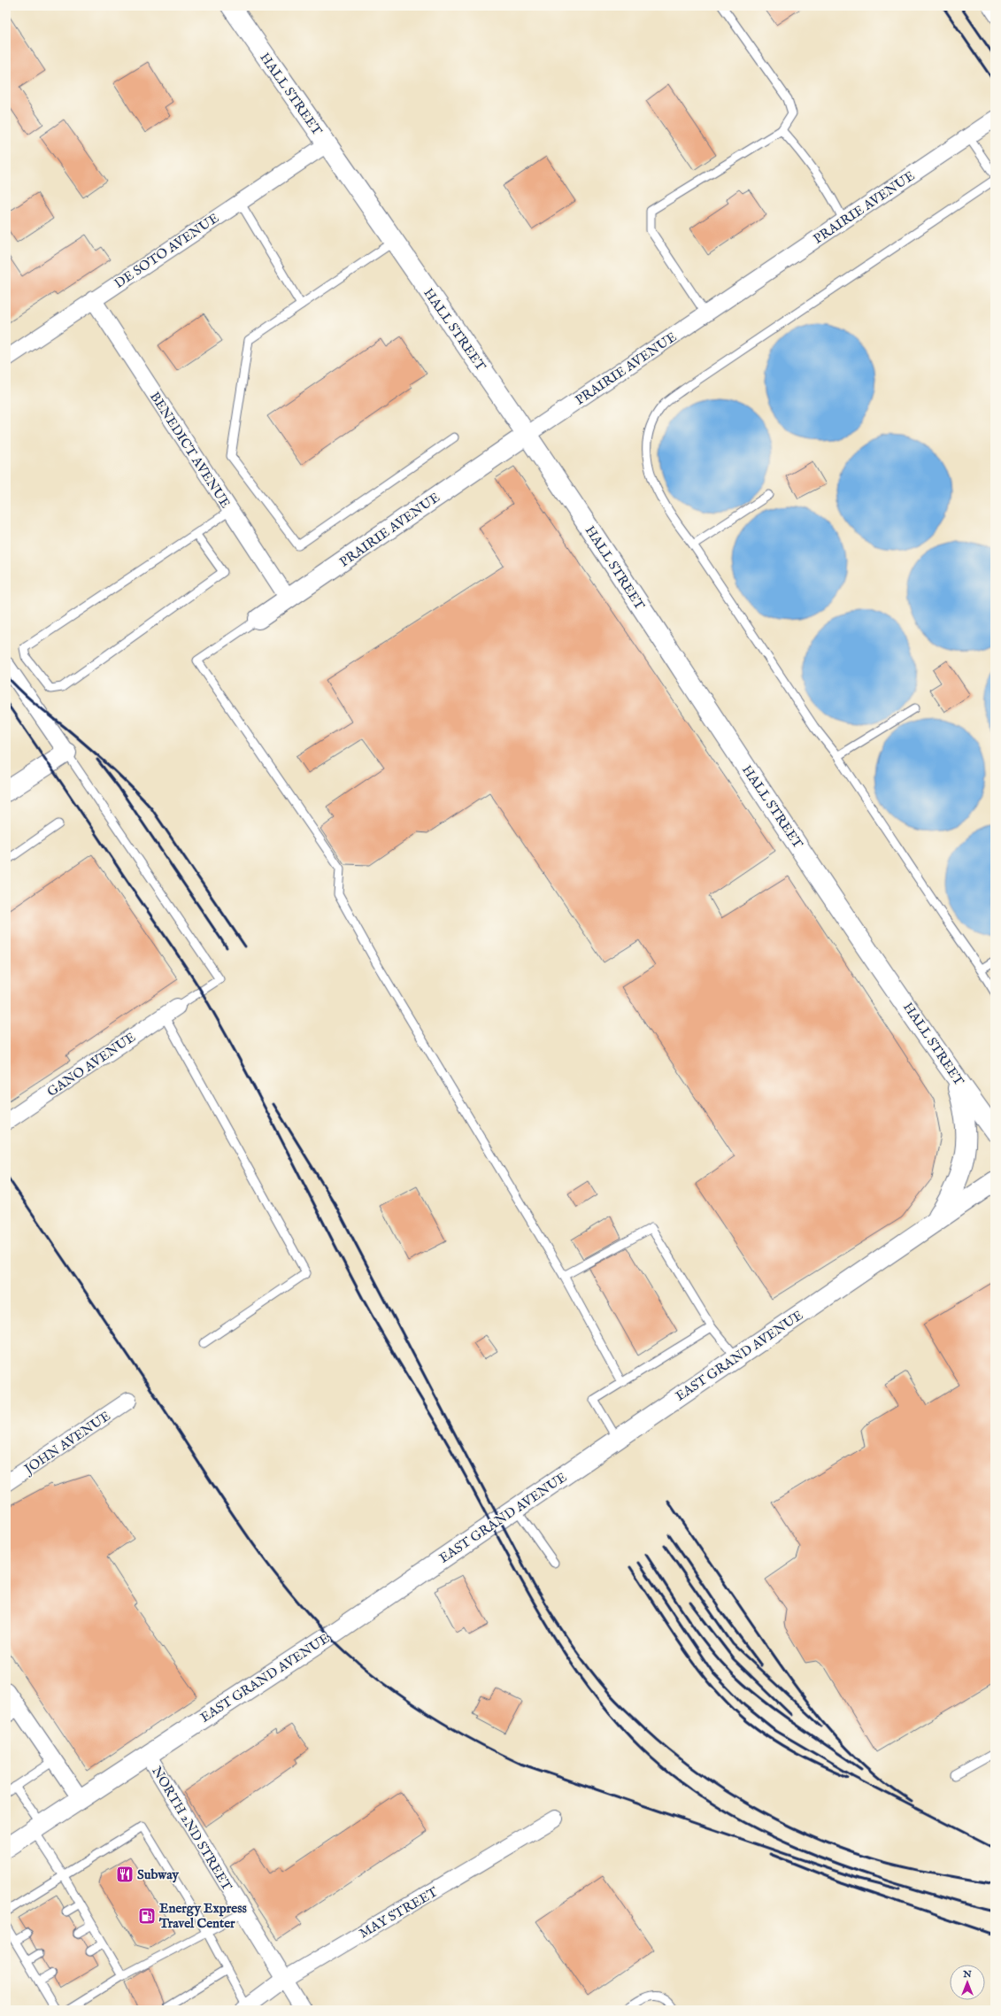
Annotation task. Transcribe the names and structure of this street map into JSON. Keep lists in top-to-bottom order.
{
  "streets": {
    "main road": ["HALL STREET", "PRAIRIE AVENUE", "EAST GRAND AVENUE"],
    "street": [
      "DE SOTO AVENUE",
      "BENEDICT AVENUE",
      "GANO AVENUE",
      "JOHN AVENUE",
      "NORTH 2ND STREET",
      "MAY STREET"
    ]
  },
  "crossings": [
    ["HALL STREET", "PRAIRIE AVENUE"],
    ["HALL STREET", "DE SOTO AVENUE"],
    ["PRAIRIE AVENUE", "BENEDICT AVENUE"],
    ["DE SOTO AVENUE", "BENEDICT AVENUE"],
    ["EAST GRAND AVENUE", "NORTH 2ND STREET"],
    ["NORTH 2ND STREET", "MAY STREET"]
  ],
  "places": {
    "restaurant": ["Subway"],
    "fuel station": ["Energy Express Travel Center"]
  },
  "north": "top"
}
